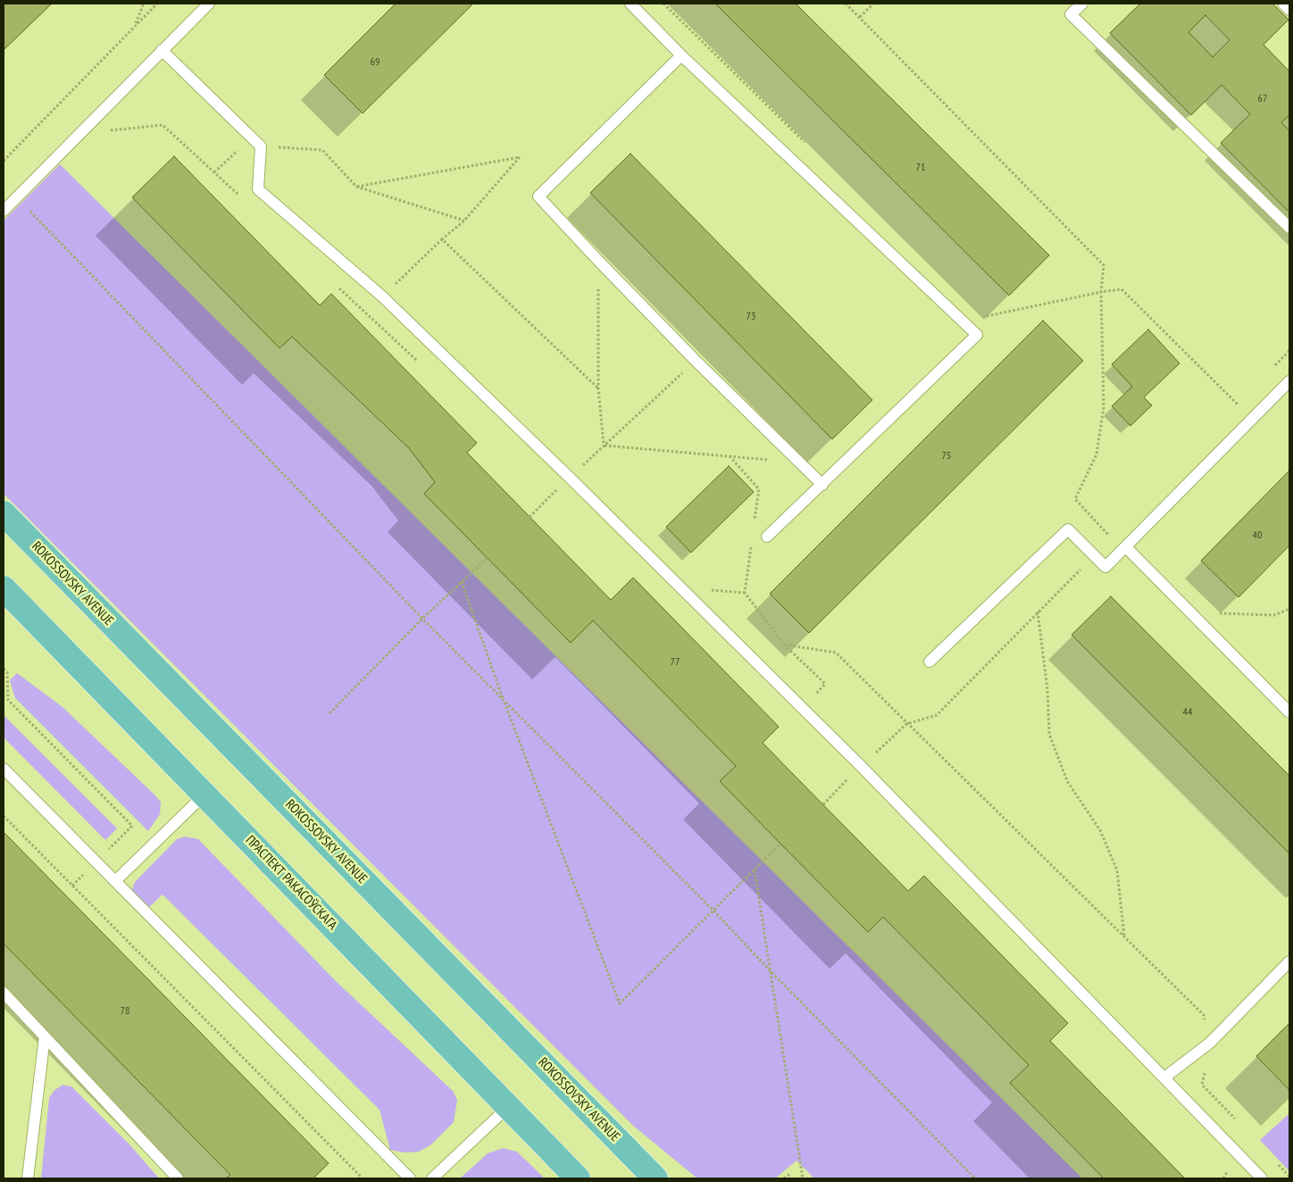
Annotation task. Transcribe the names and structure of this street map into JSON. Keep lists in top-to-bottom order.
{
  "streets": {
    "main road": ["ПРАСПЕКТ РАКАСОЎСКАГА"]
  },
  "house_numbers": [
    "69",
    "67",
    "71",
    "73",
    "75",
    "40",
    "77",
    "44",
    "78"
  ]
}
